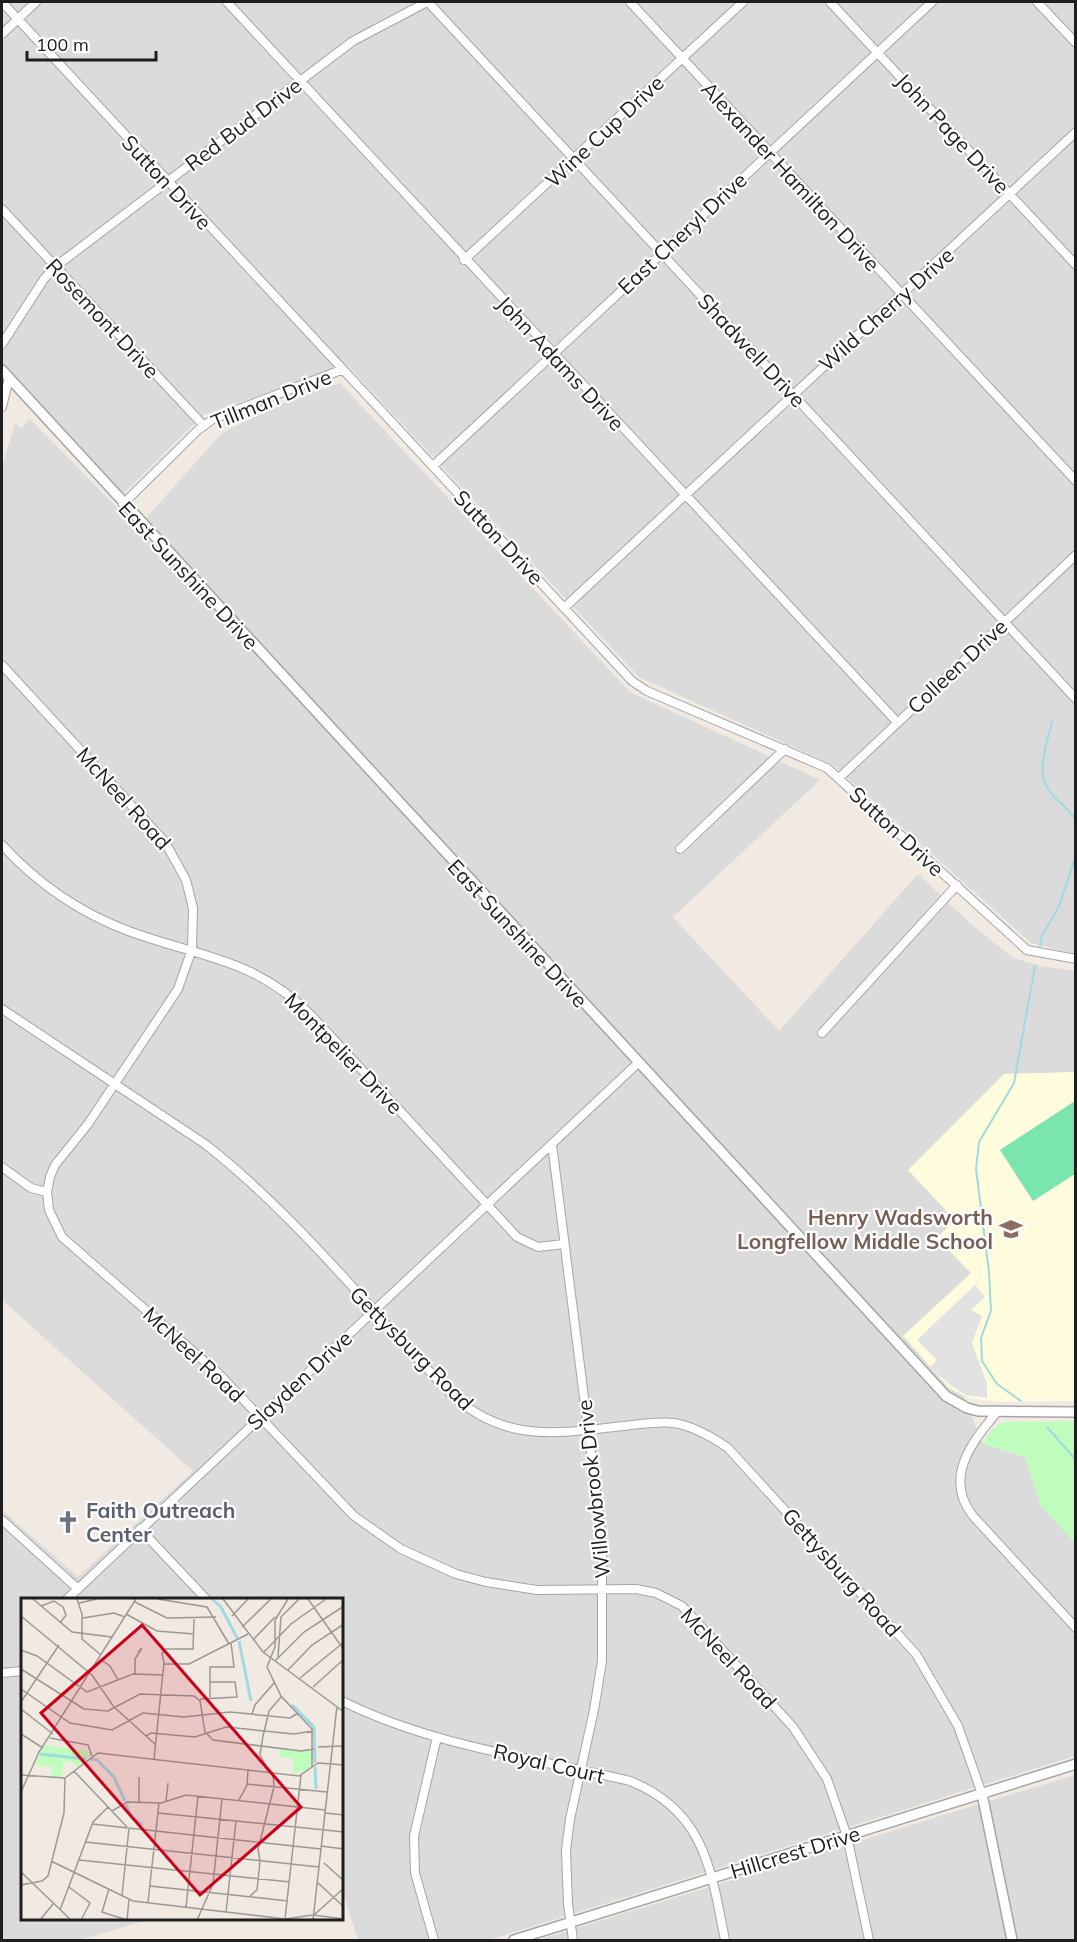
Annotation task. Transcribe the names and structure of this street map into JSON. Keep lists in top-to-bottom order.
{
  "streets": {
    "street": [
      "Red Bud Drive",
      "Wine Cup Drive",
      "John Page Drive",
      "Alexander Hamilton Drive",
      "Sutton Drive",
      "East Cheryl Drive",
      "Wild Cherry Drive",
      "Rosemont Drive",
      "Shadwell Drive",
      "John Adams Drive",
      "Tillman Drive",
      "East Sunshine Drive",
      "Colleen Drive",
      "McNeel Road",
      "Montpelier Drive",
      "Gettysburg Road",
      "Slayden Drive",
      "Willowbrook Drive",
      "Royal Court",
      "Hillcrest Drive"
    ]
  },
  "crossings": [
    ["Red Bud Drive", "Sutton Drive"],
    ["Red Bud Drive", "Rosemont Drive"],
    ["Red Bud Drive", "Shadwell Drive"],
    ["Red Bud Drive", "John Adams Drive"],
    ["Wine Cup Drive", "Alexander Hamilton Drive"],
    ["Wine Cup Drive", "Shadwell Drive"],
    ["Wine Cup Drive", "John Adams Drive"],
    ["John Page Drive", "East Cheryl Drive"],
    ["John Page Drive", "Wild Cherry Drive"],
    ["Alexander Hamilton Drive", "East Cheryl Drive"],
    ["Alexander Hamilton Drive", "Wild Cherry Drive"],
    ["Sutton Drive", "East Cheryl Drive"],
    ["Sutton Drive", "Wild Cherry Drive"],
    ["Sutton Drive", "Tillman Drive"],
    ["Sutton Drive", "Colleen Drive"],
    ["East Cheryl Drive", "Shadwell Drive"],
    ["East Cheryl Drive", "John Adams Drive"],
    ["Wild Cherry Drive", "Shadwell Drive"],
    ["Wild Cherry Drive", "John Adams Drive"],
    ["Rosemont Drive", "Tillman Drive"],
    ["Shadwell Drive", "Colleen Drive"],
    ["John Adams Drive", "Colleen Drive"],
    ["Tillman Drive", "East Sunshine Drive"],
    ["East Sunshine Drive", "Slayden Drive"],
    ["McNeel Road", "Montpelier Drive"],
    ["McNeel Road", "Gettysburg Road"],
    ["McNeel Road", "Slayden Drive"],
    ["McNeel Road", "Willowbrook Drive"],
    ["McNeel Road", "Hillcrest Drive"],
    ["Montpelier Drive", "Slayden Drive"],
    ["Montpelier Drive", "Willowbrook Drive"],
    ["Gettysburg Road", "Slayden Drive"],
    ["Gettysburg Road", "Willowbrook Drive"],
    ["Gettysburg Road", "Hillcrest Drive"],
    ["Slayden Drive", "Willowbrook Drive"],
    ["Willowbrook Drive", "Royal Court"],
    ["Willowbrook Drive", "Hillcrest Drive"],
    ["Royal Court", "Hillcrest Drive"]
  ],
  "places": {
    "school or university": ["Henry Wadsworth Longfellow Middle School"],
    "church": ["Faith Outreach Center"]
  },
  "scale_bar": "100 m"
}
